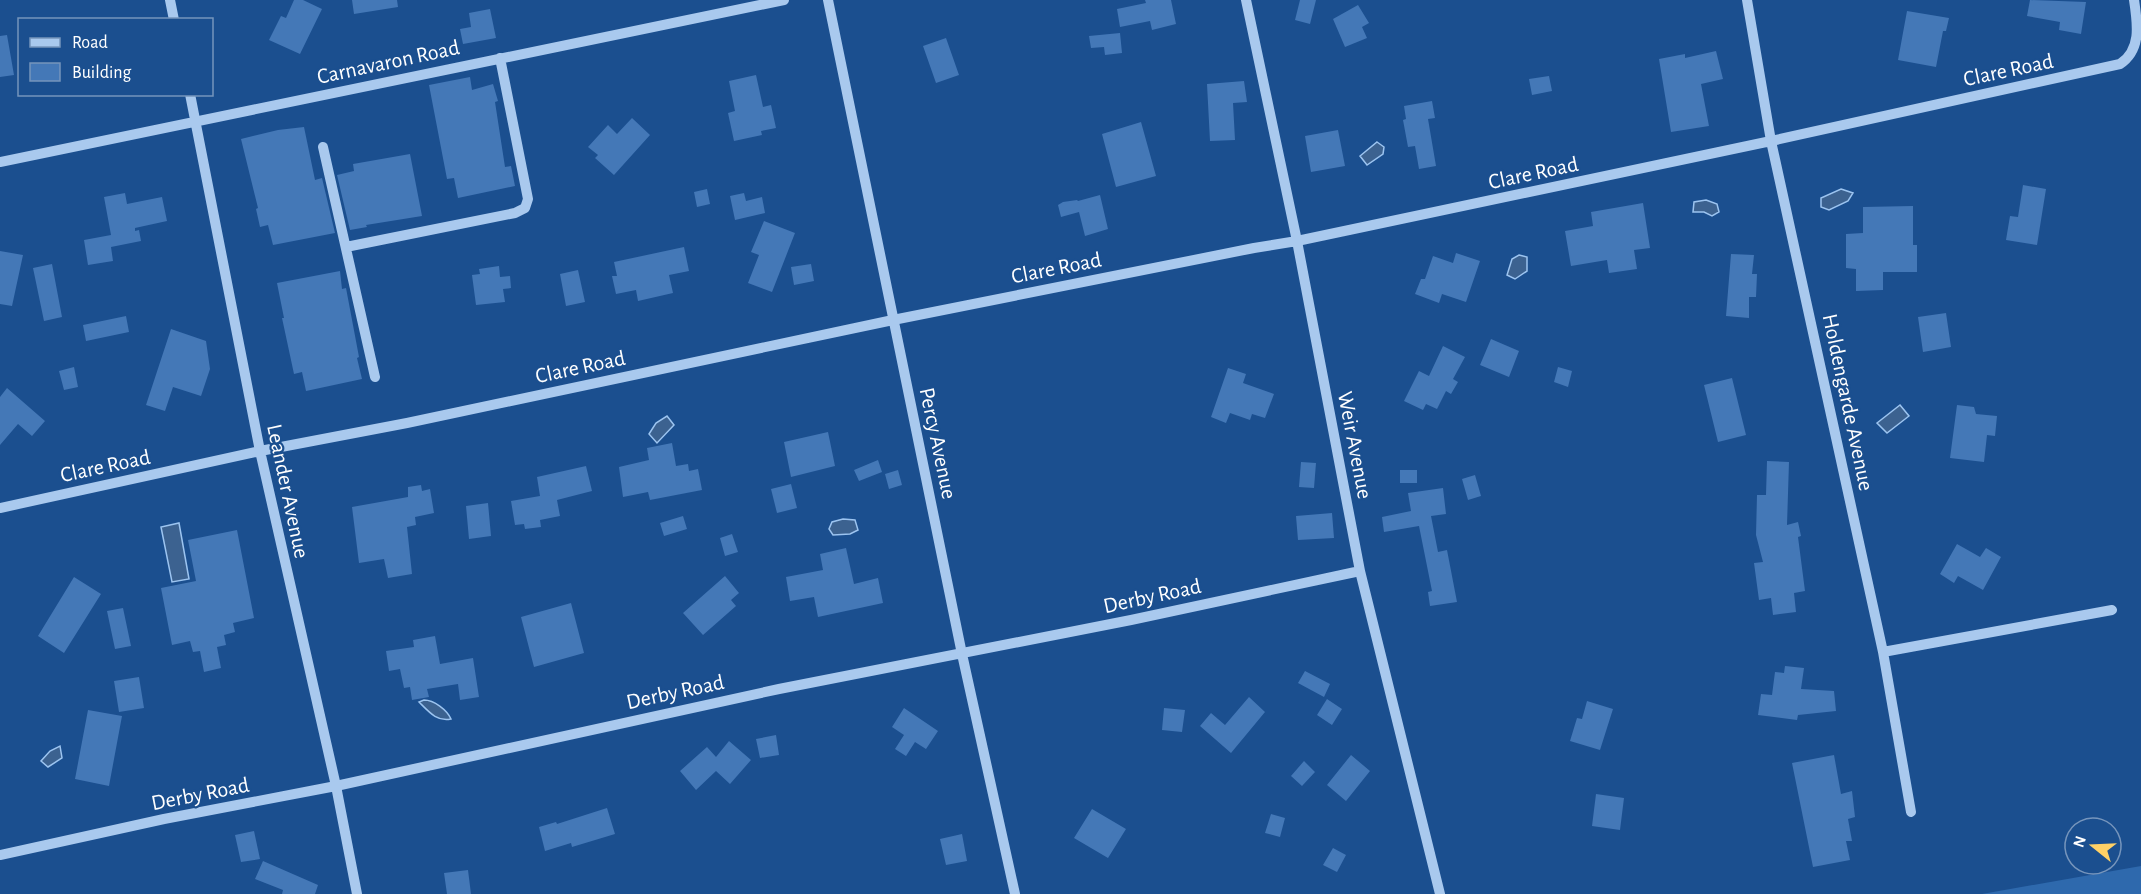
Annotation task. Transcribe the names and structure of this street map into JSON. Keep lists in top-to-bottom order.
{
  "streets": {
    "street": [
      "Carnavaron Road",
      "Clare Road",
      "Holdengarde Avenue",
      "Percy Avenue",
      "Weir Avenue",
      "Leander Avenue",
      "Derby Road"
    ]
  },
  "crossings": [
    ["Carnavaron Road", "Leander Avenue"],
    ["Clare Road", "Holdengarde Avenue"],
    ["Clare Road", "Percy Avenue"],
    ["Clare Road", "Weir Avenue"],
    ["Clare Road", "Leander Avenue"],
    ["Percy Avenue", "Derby Road"],
    ["Weir Avenue", "Derby Road"],
    ["Leander Avenue", "Derby Road"]
  ],
  "legend": ["Road", "Building"],
  "north": "left"
}
